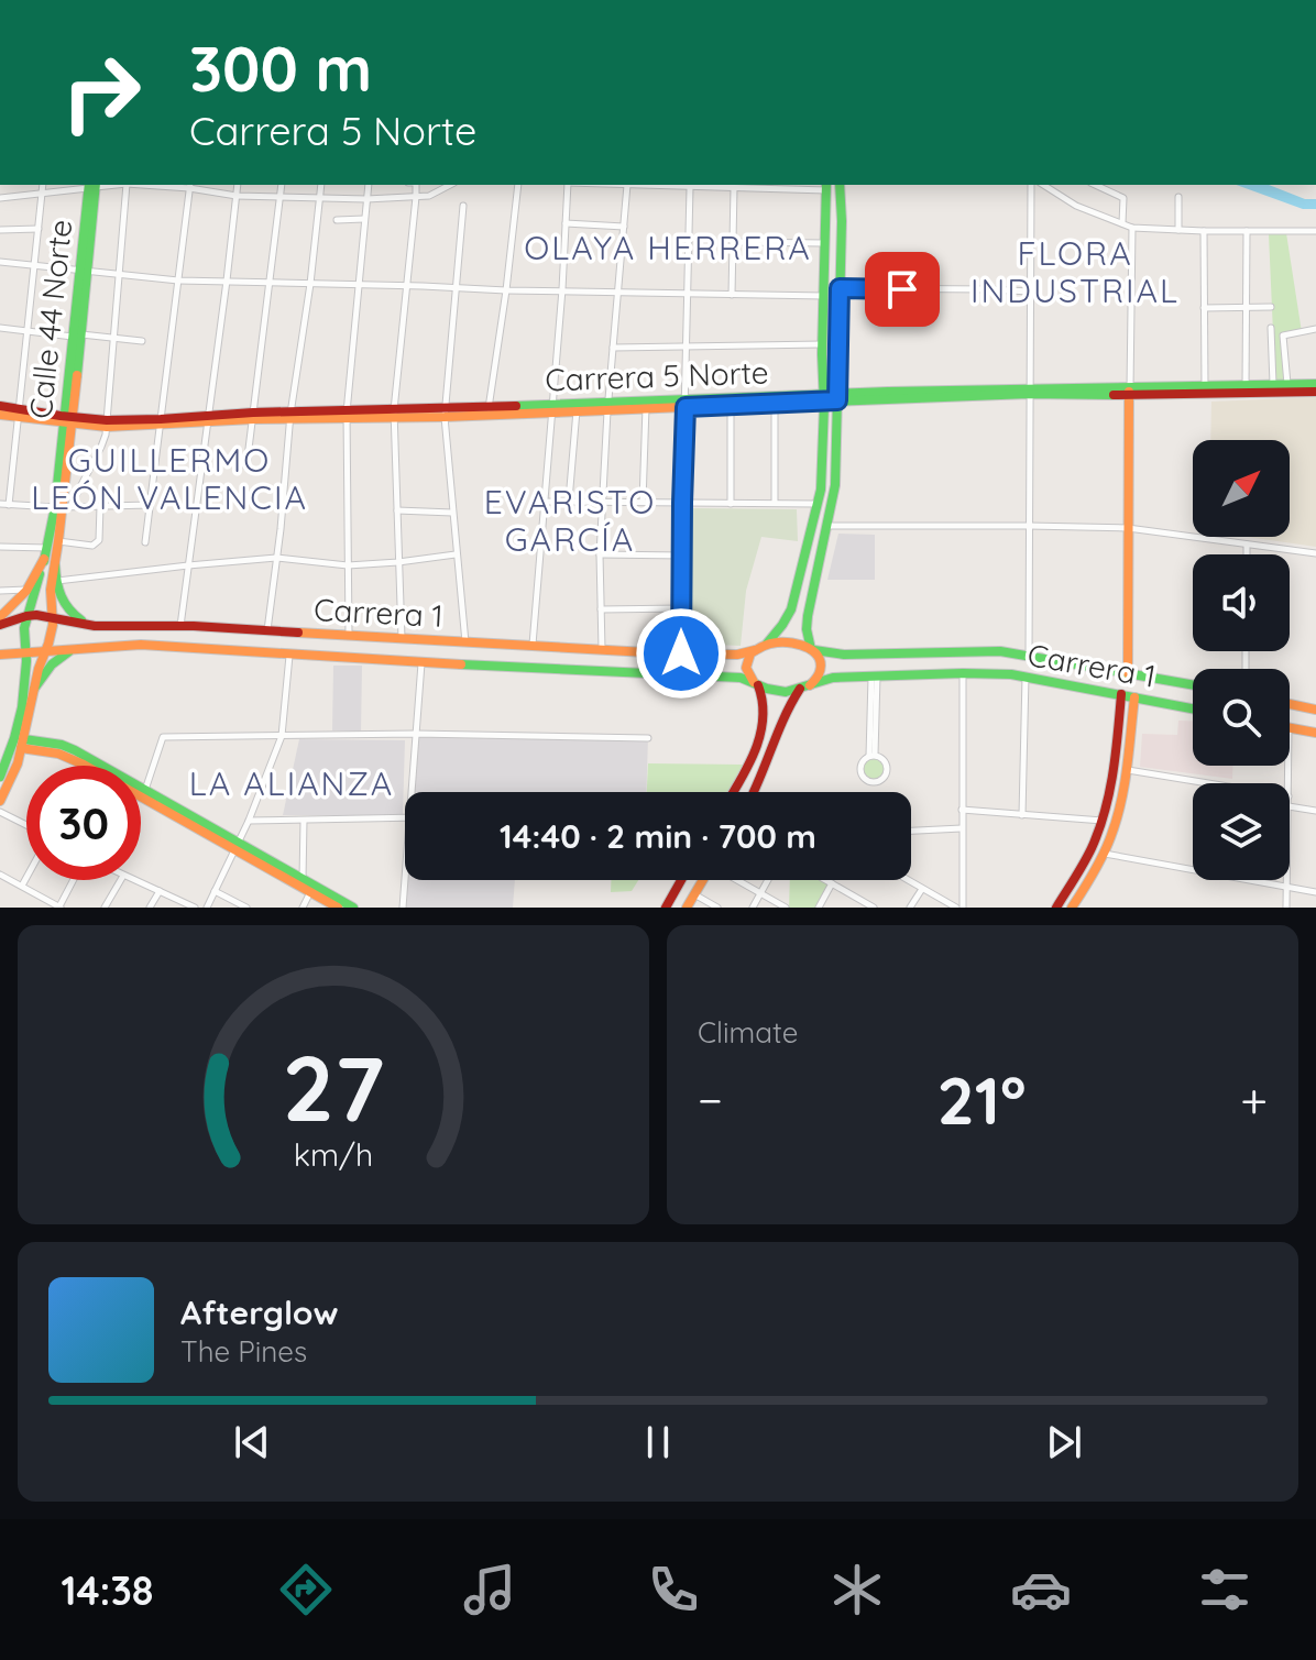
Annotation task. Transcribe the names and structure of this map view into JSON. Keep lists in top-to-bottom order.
{
  "streets": {
    "main road": ["Calle 44 Norte", "Carrera 5 Norte", "Carrera 1"]
  },
  "crossings": [
    ["Calle 44 Norte", "Carrera 5 Norte"],
    ["Calle 44 Norte", "Carrera 1"]
  ],
  "districts": [
    "OLAYA HERRERA",
    "FLORA INDUSTRIAL",
    "GUILLERMO LEÓN VALENCIA",
    "EVARISTO GARCÍA",
    "LA ALIANZA"
  ],
  "north": "top right",
  "page": {
    "turn": ["300 m", "Carrera 5 Norte"],
    "limit": "30",
    "trip": "14:40 · 2 min · 700 m",
    "tile": "Climate",
    "heat": ["−", "21°", "+"],
    "song": ["Afterglow", "The Pines"],
    "tabs": "14:38",
    "gauge": ["27", "km/h"]
  }
}
